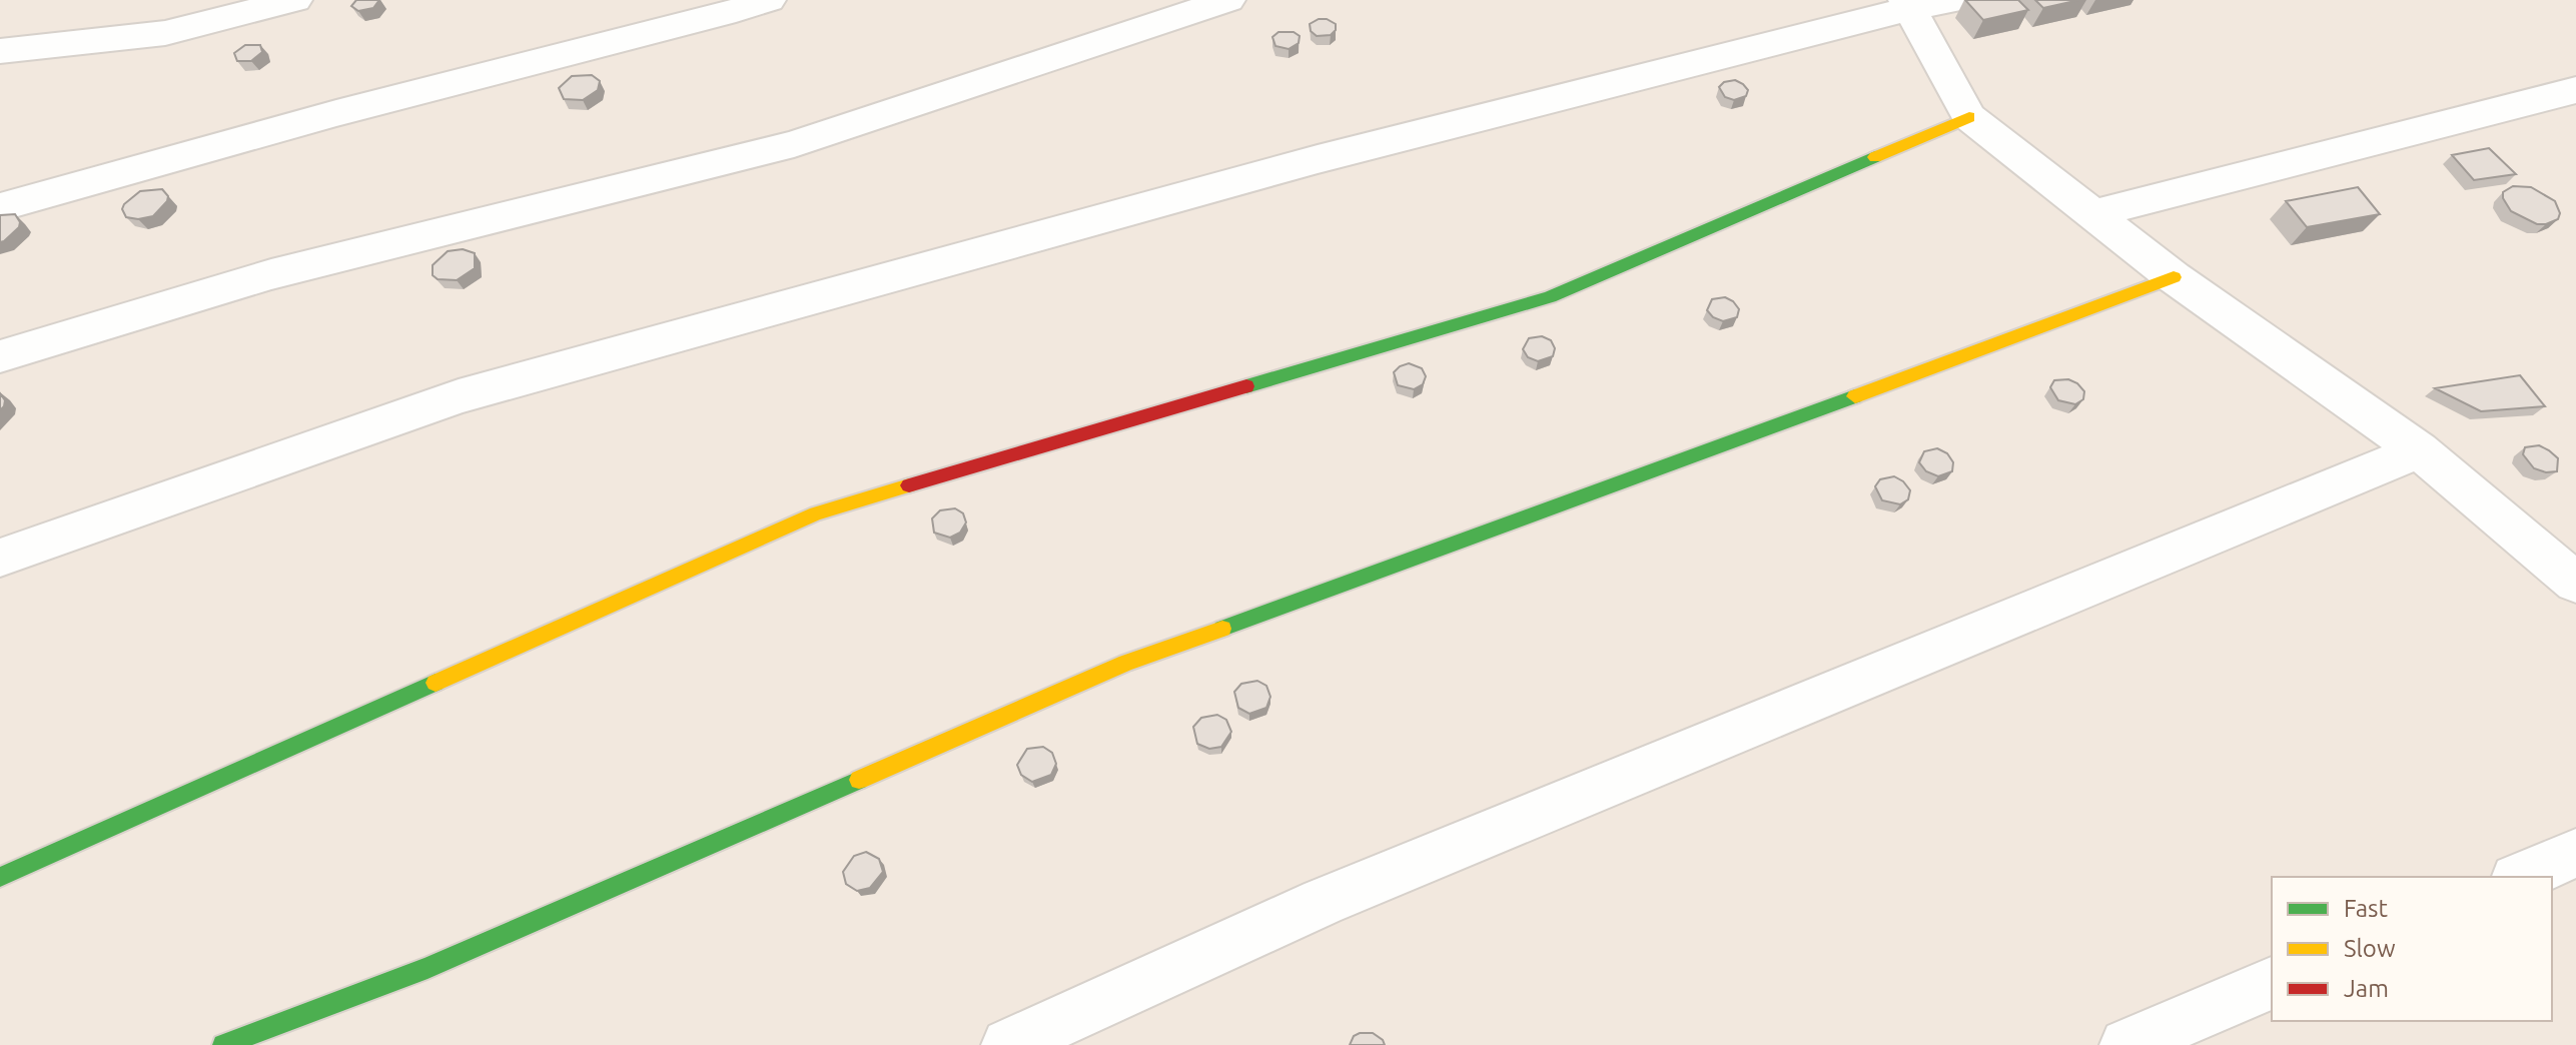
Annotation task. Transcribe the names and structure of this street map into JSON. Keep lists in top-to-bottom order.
{
  "legend": ["Fast", "Slow", "Jam"]
}
